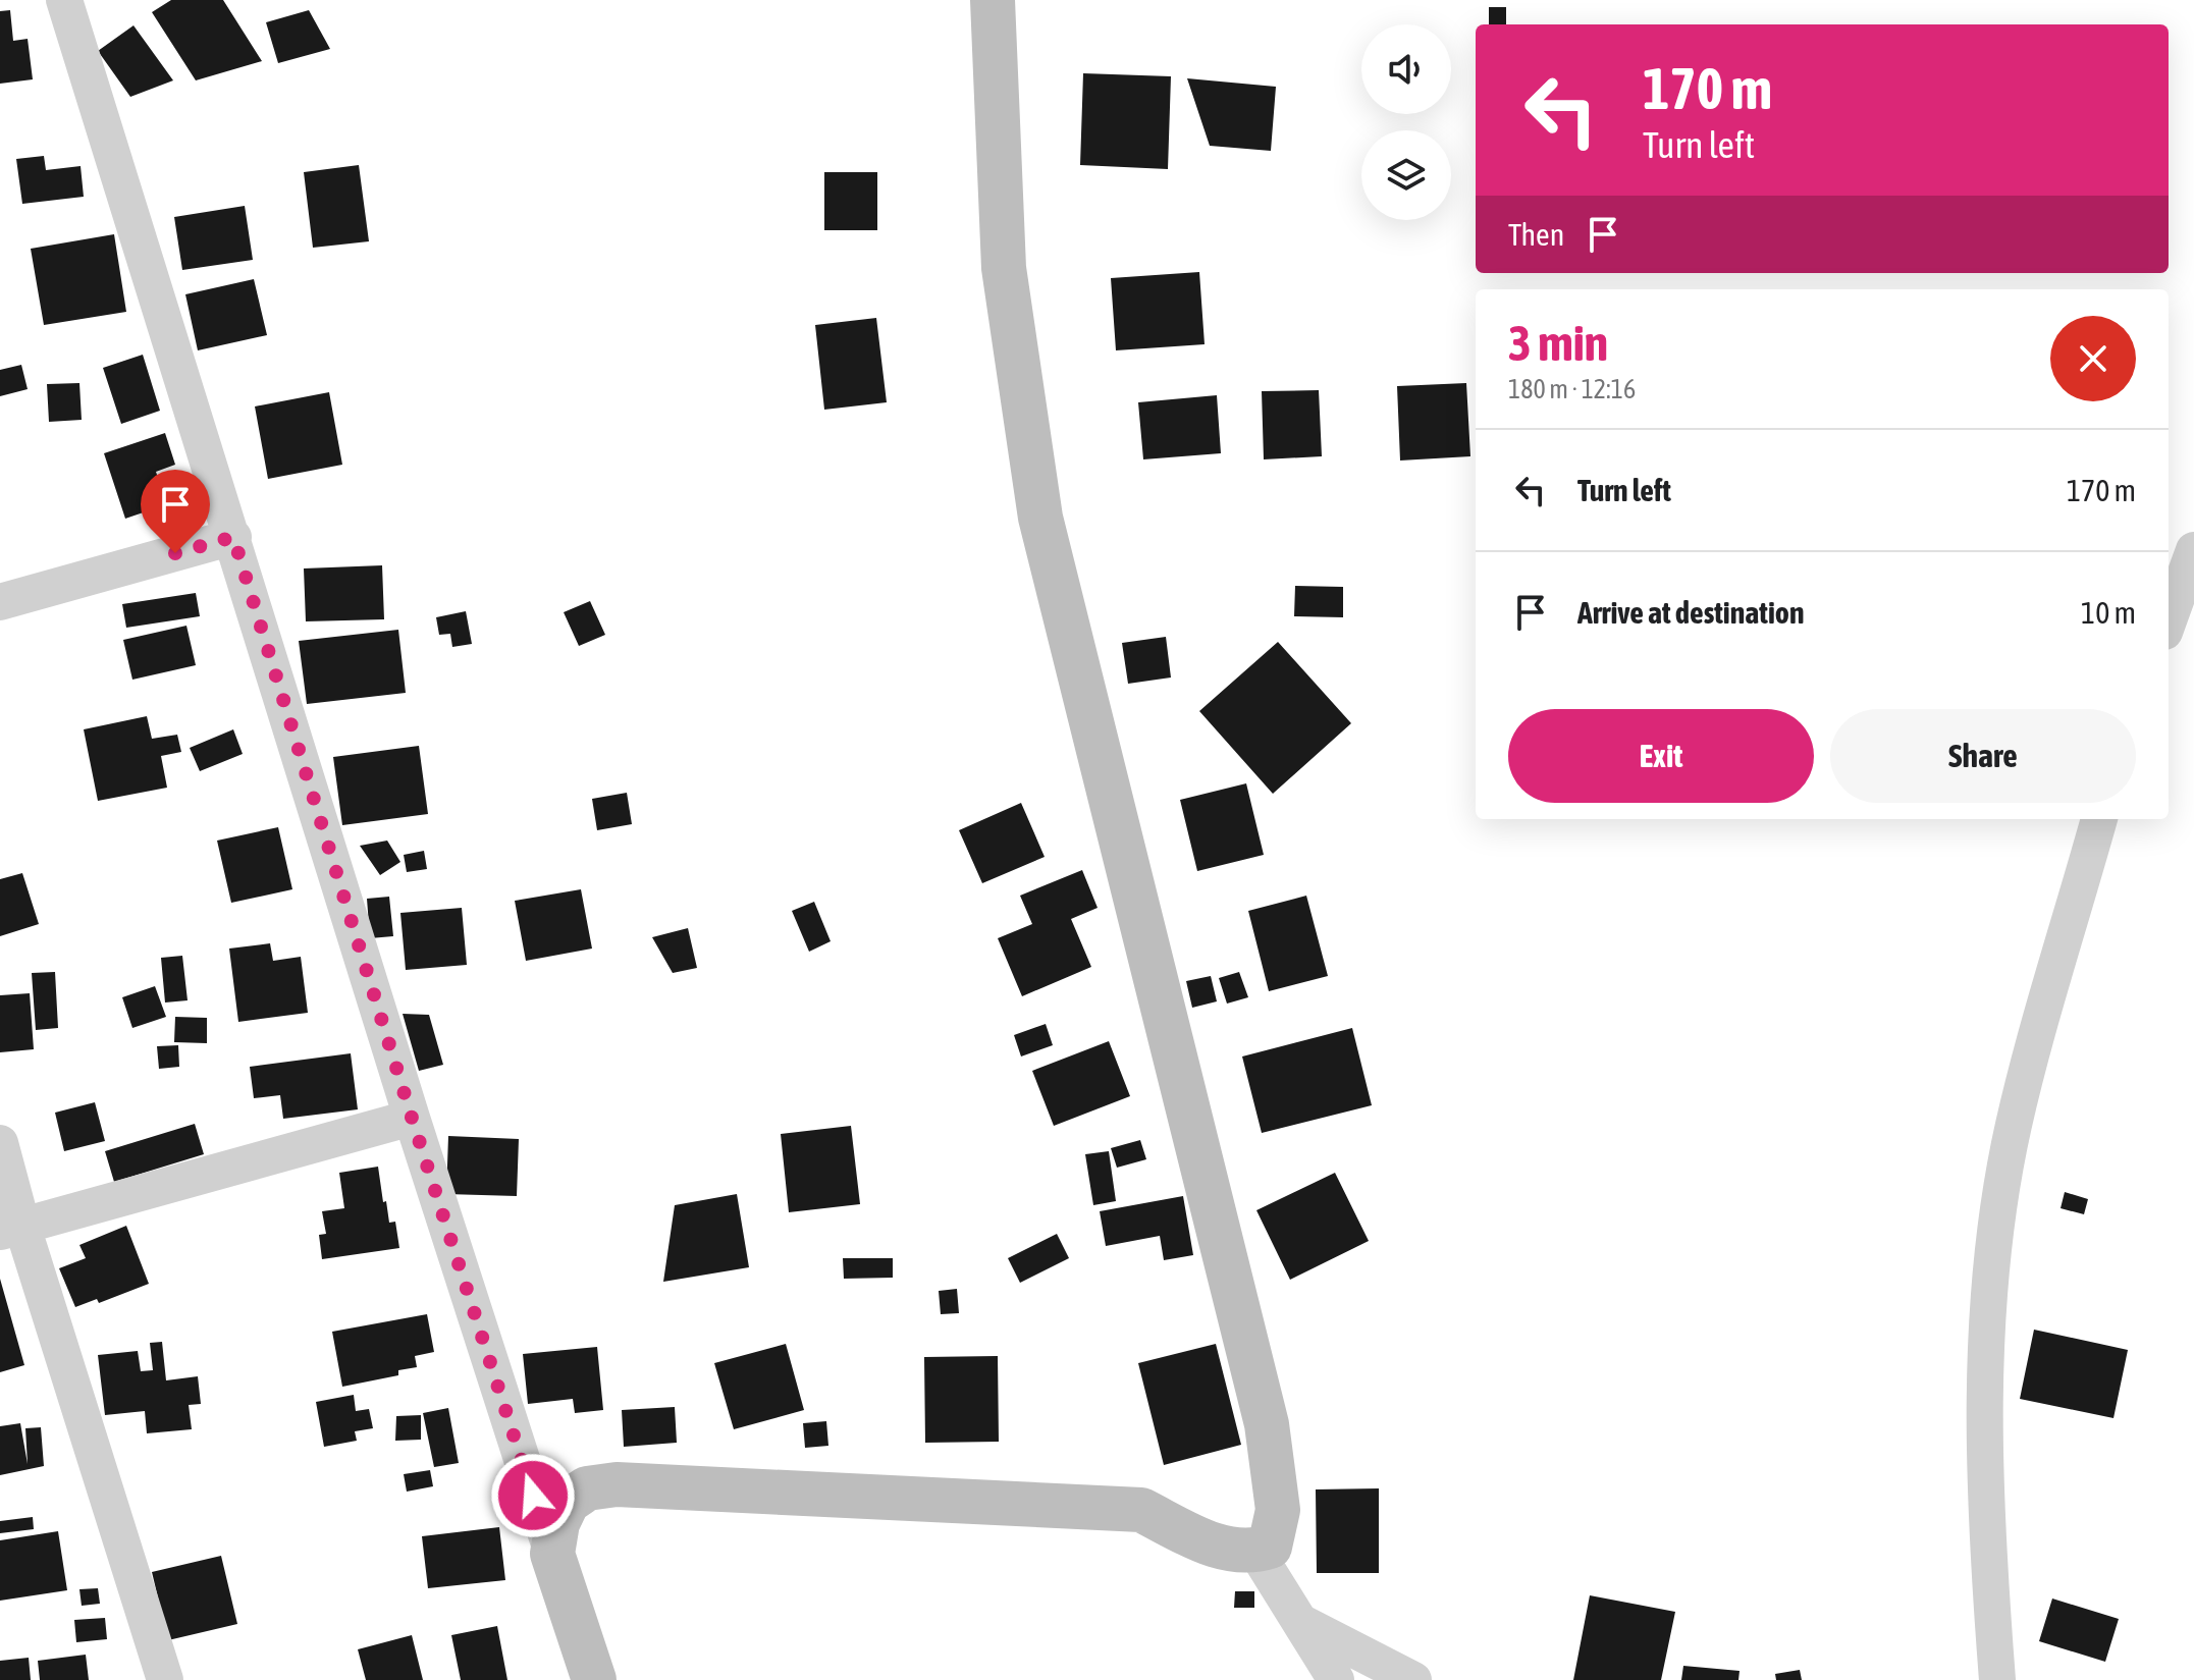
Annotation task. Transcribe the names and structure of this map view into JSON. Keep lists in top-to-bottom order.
{
  "page": {
    "turn": ["170 m", "Turn left"],
    "then": "Then",
    "heading": ["3 min", "180 m · 12:16"],
    "list": [
      {
        "name": "Turn left",
        "value": "170 m"
      },
      {
        "name": "Arrive at destination",
        "value": "10 m"
      }
    ],
    "buttons": ["Exit", "Share"]
  }
}
